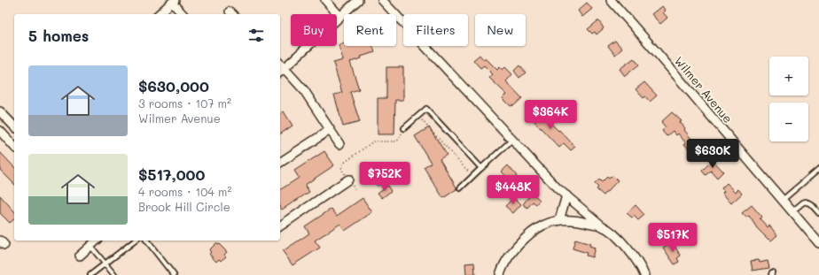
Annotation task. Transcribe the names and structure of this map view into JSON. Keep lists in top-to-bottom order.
{
  "streets": {
    "street": ["Wilmer Avenue"]
  },
  "page": {
    "chip": [
      "Buy",
      "Rent",
      "Filters",
      "New"
    ],
    "heading": "5 homes",
    "map_buttons": ["+", "−"],
    "list": [
      {
        "name": "$630,000",
        "note": "3 rooms · 107 m² · Wilmer Avenue"
      },
      {
        "name": "$517,000",
        "note": "4 rooms · 104 m² · Brook Hill Circle"
      }
    ],
    "price": [
      "$364K",
      "$630K",
      "$752K",
      "$448K",
      "$517K"
    ]
  }
}
